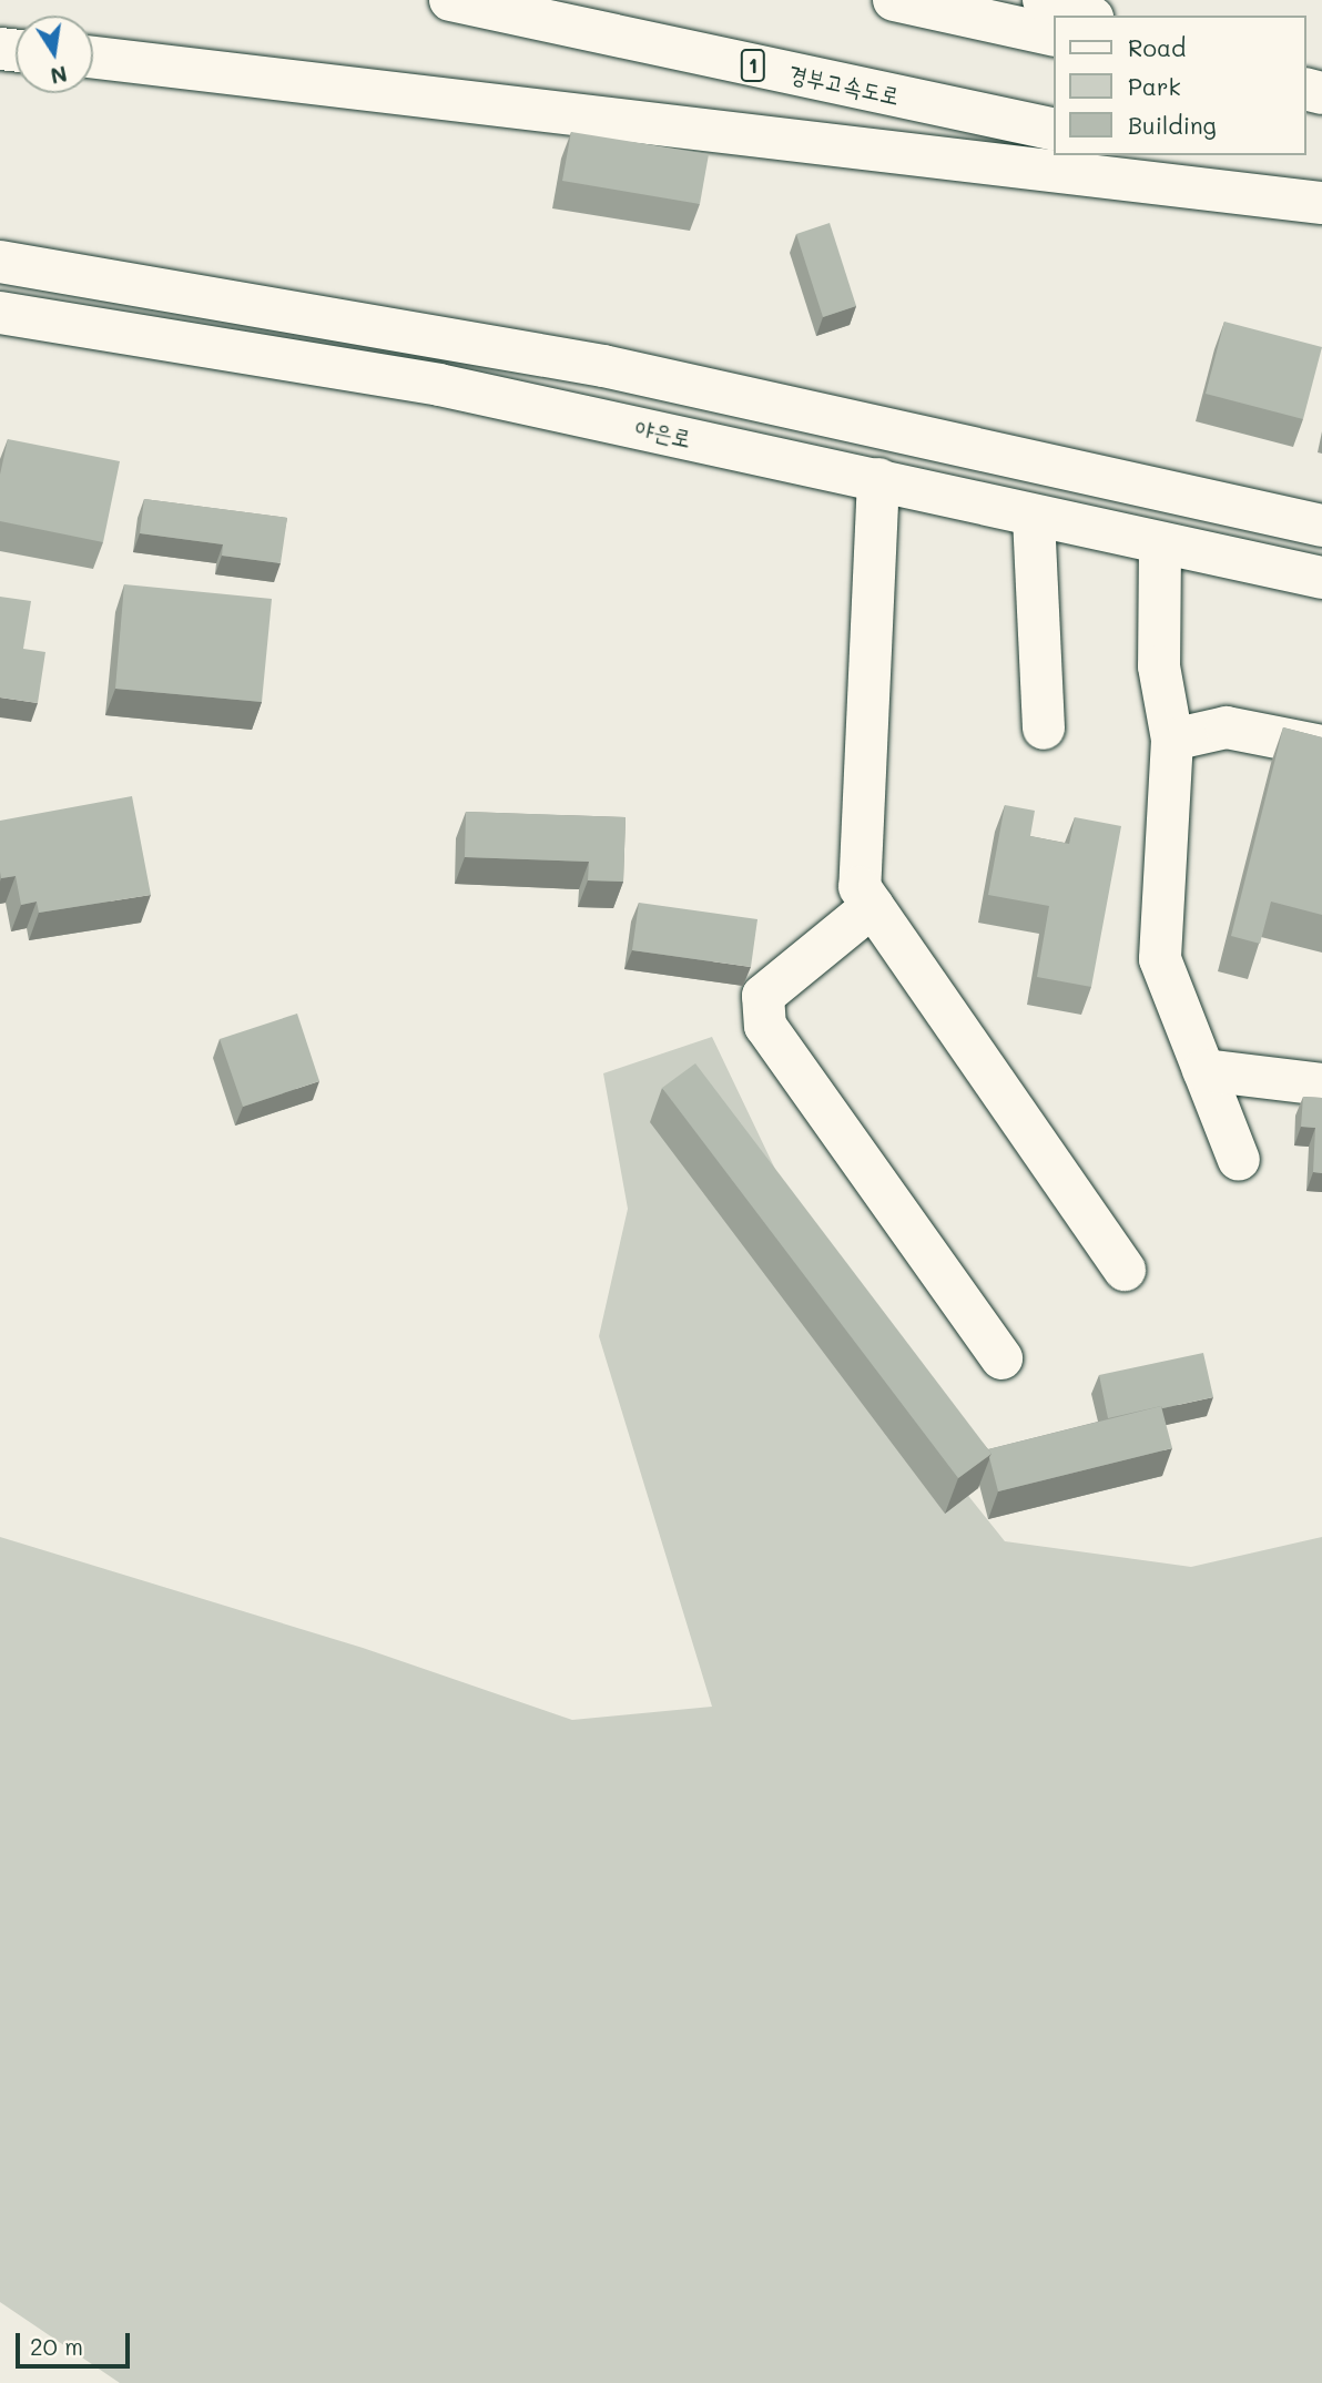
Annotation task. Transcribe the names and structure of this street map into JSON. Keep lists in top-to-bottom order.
{
  "streets": {
    "main road": ["1", "경부고속도로", "야은로"]
  },
  "legend": ["Road", "Park", "Building"],
  "scale_bar": "20 m",
  "north": "bottom"
}
